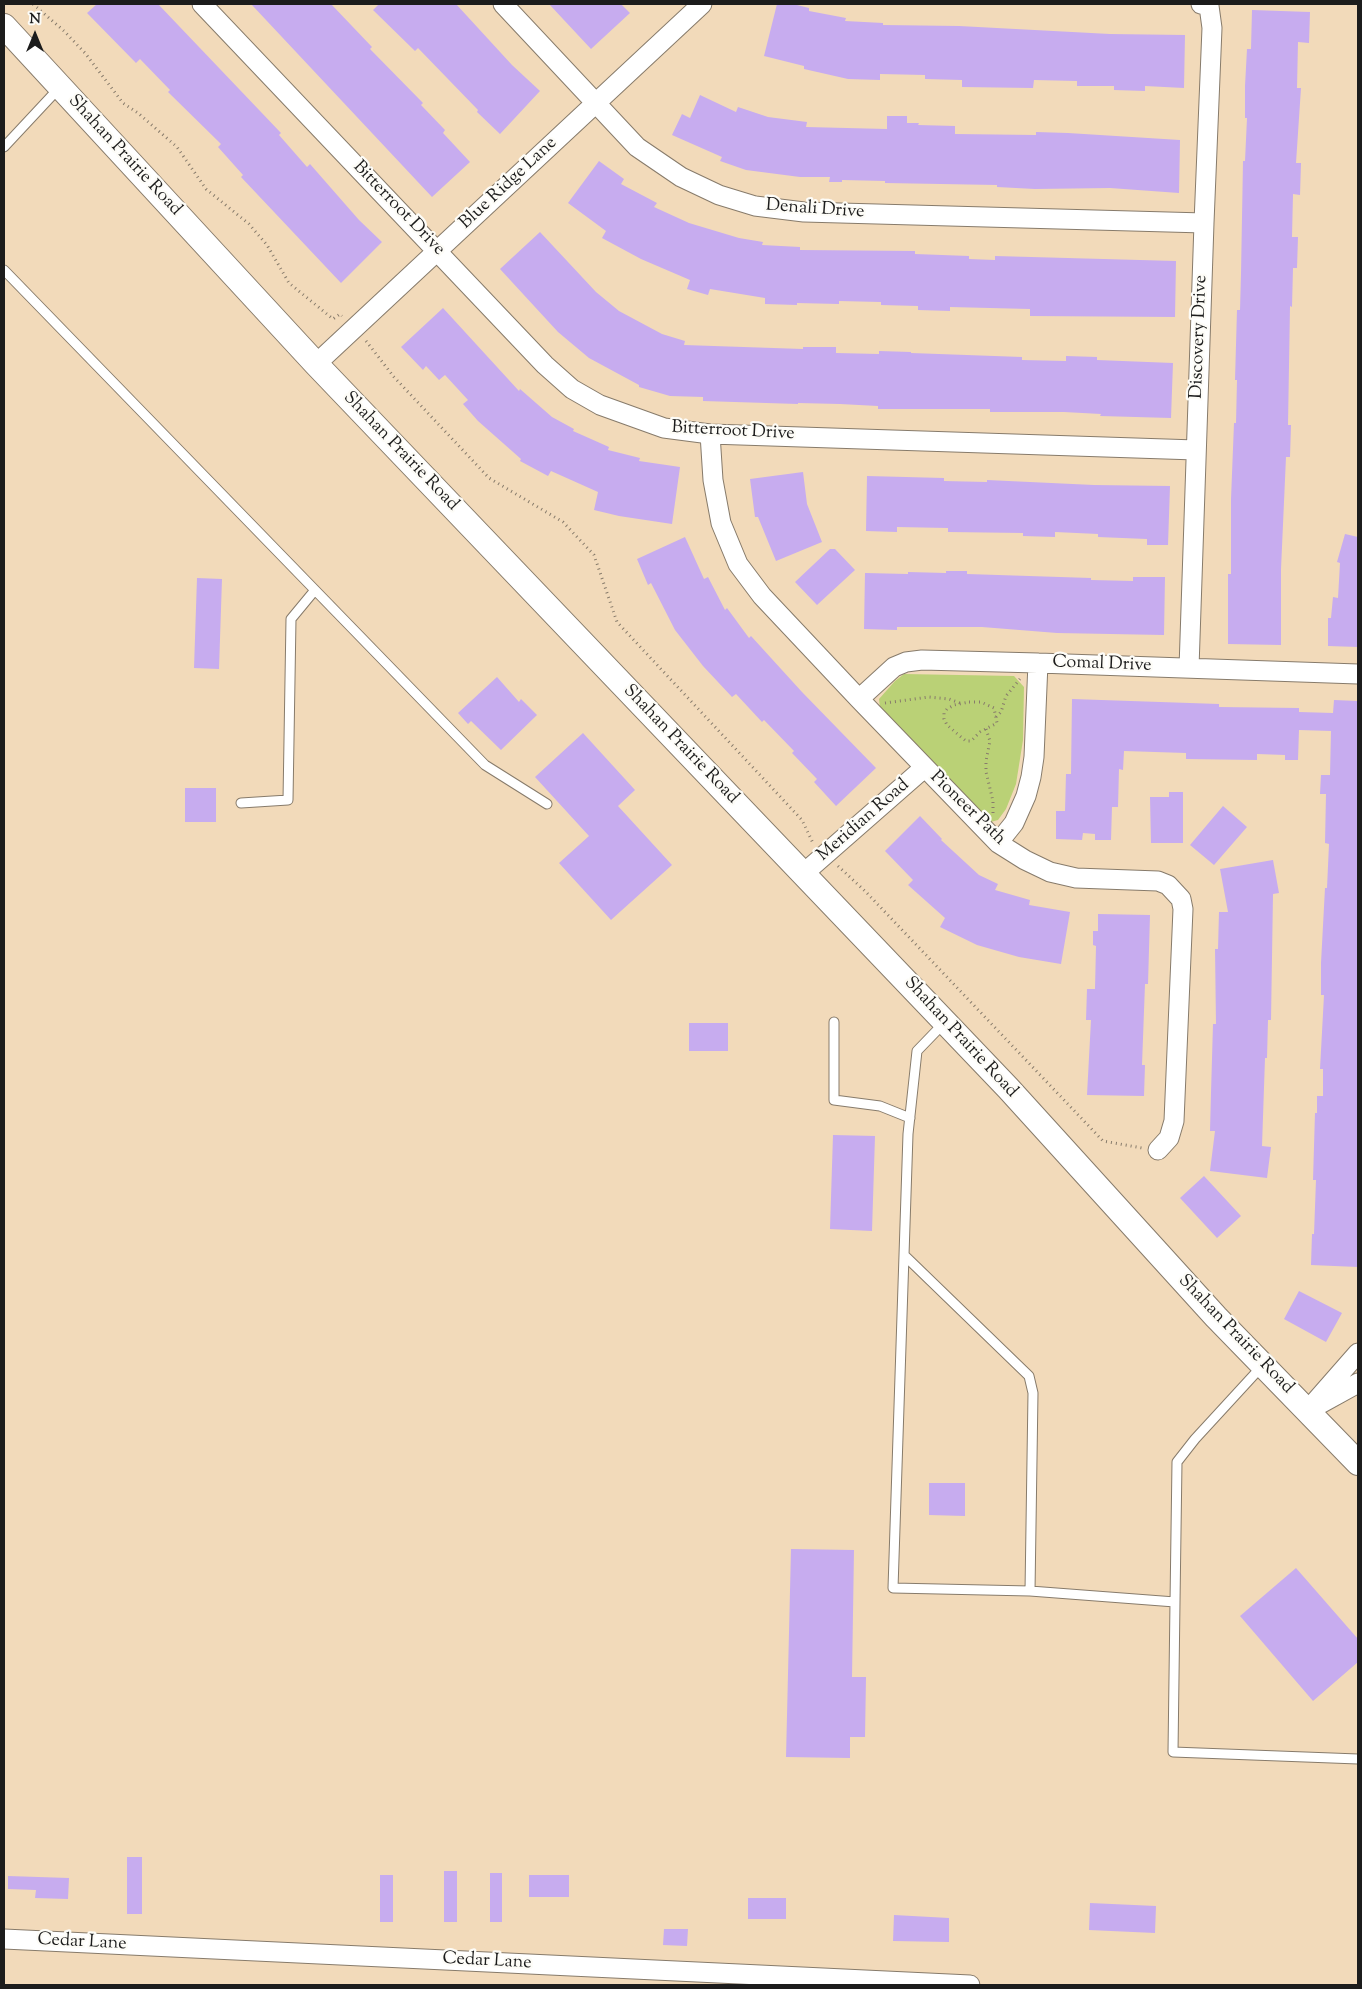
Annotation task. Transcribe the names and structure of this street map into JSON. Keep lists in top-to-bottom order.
{
  "streets": {
    "street": [
      "Shahan Prairie Road",
      "Blue Ridge Lane",
      "Bitterroot Drive",
      "Denali Drive",
      "Discovery Drive",
      "Comal Drive",
      "Pioneer Path",
      "Meridian Road",
      "Cedar Lane"
    ]
  },
  "crossings": [
    ["Shahan Prairie Road", "Blue Ridge Lane"],
    ["Shahan Prairie Road", "Meridian Road"],
    ["Blue Ridge Lane", "Bitterroot Drive"],
    ["Blue Ridge Lane", "Denali Drive"],
    ["Bitterroot Drive", "Discovery Drive"],
    ["Bitterroot Drive", "Pioneer Path"],
    ["Denali Drive", "Discovery Drive"],
    ["Discovery Drive", "Comal Drive"],
    ["Comal Drive", "Pioneer Path"],
    ["Pioneer Path", "Meridian Road"]
  ],
  "north": "top"
}
